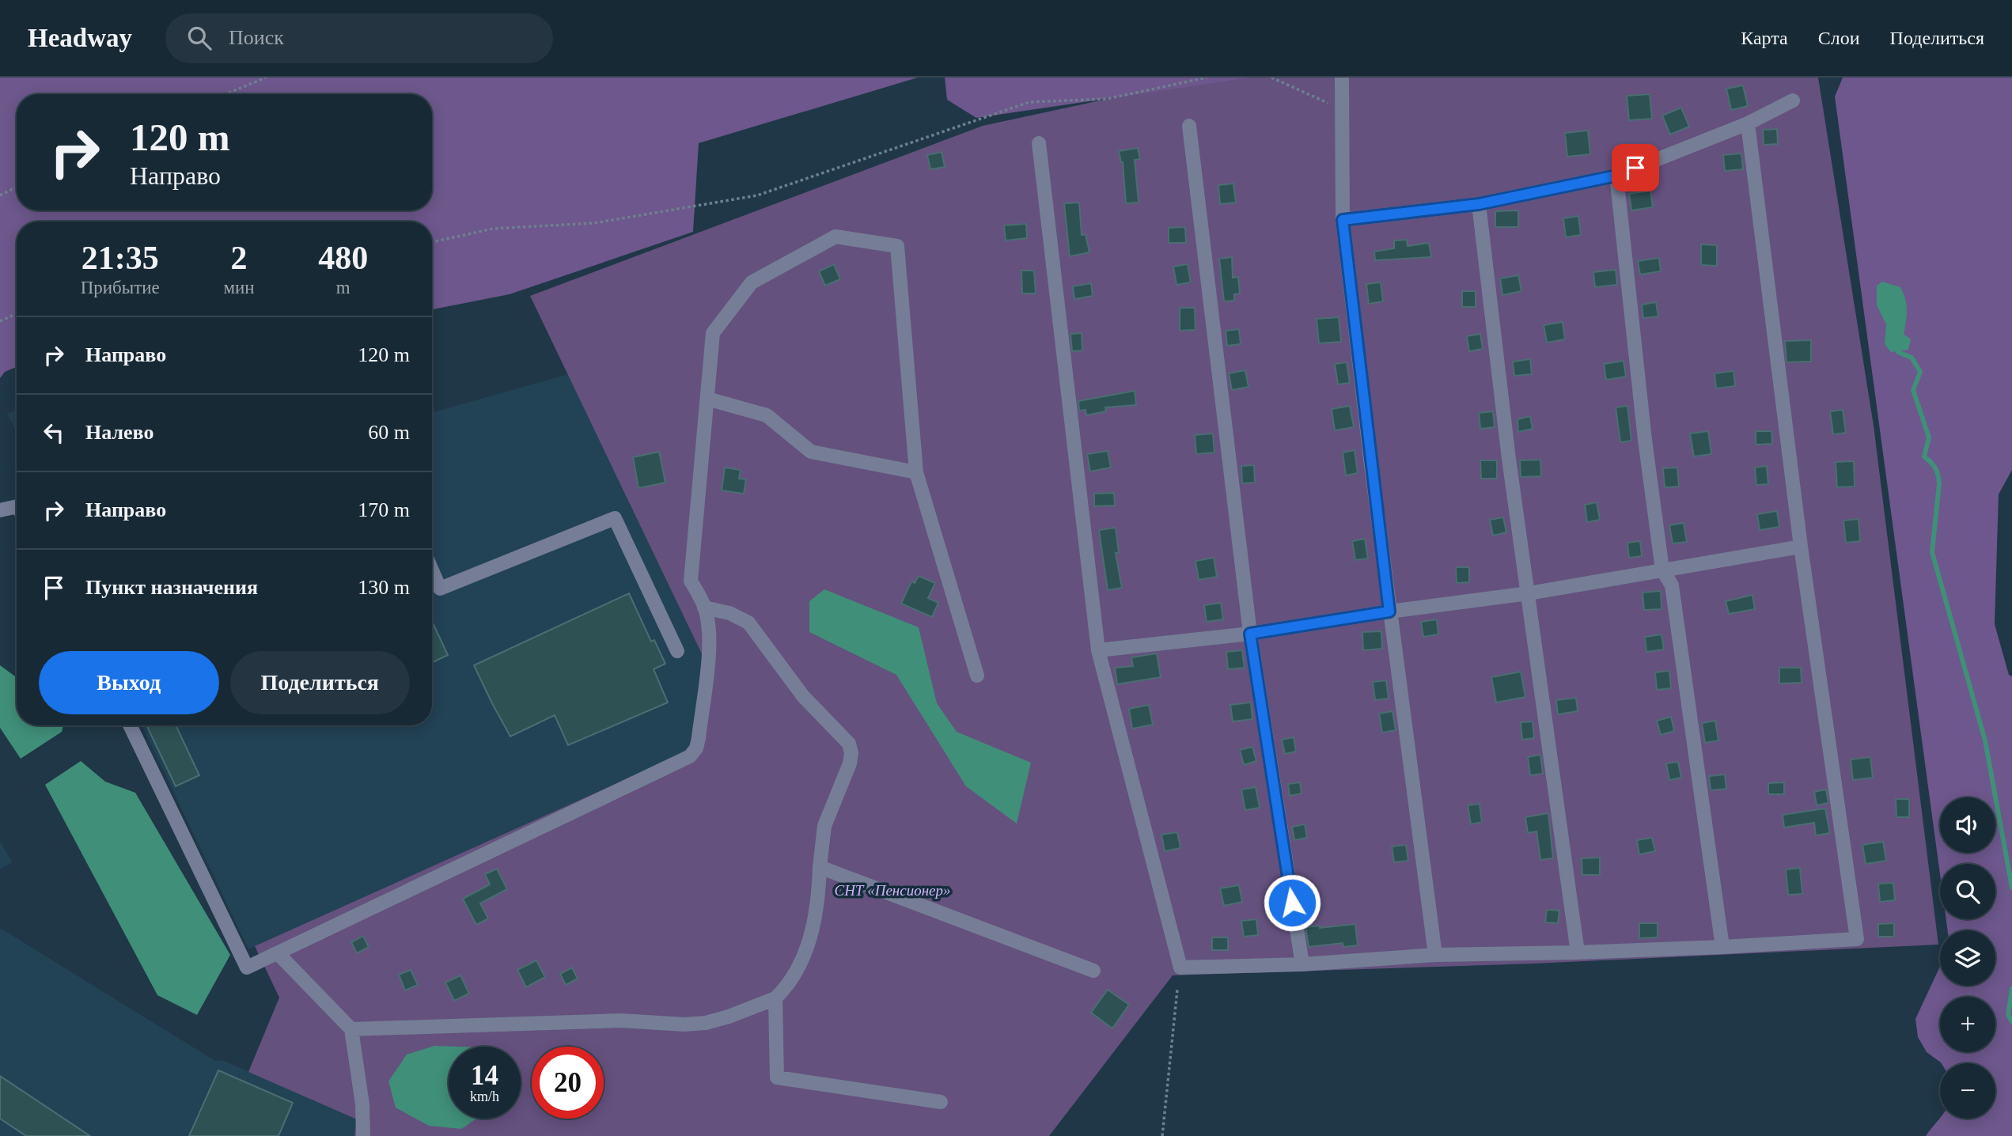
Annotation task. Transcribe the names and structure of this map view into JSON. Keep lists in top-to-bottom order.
{
  "parks": ["СНТ «Пенсионер»"],
  "page": {
    "header": "Headway",
    "search": "Поиск",
    "nav": ["Карта", "Слои", "Поделиться"],
    "turn": ["120 m", "Направо"],
    "eta": [
      "21:35",
      "Прибытие",
      "2",
      "мин",
      "480",
      "m"
    ],
    "list": [
      {
        "name": "Направо",
        "value": "120 m"
      },
      {
        "name": "Налево",
        "value": "60 m"
      },
      {
        "name": "Направо",
        "value": "170 m"
      },
      {
        "name": "Пункт назначения",
        "value": "130 m"
      }
    ],
    "buttons": ["Выход", "Поделиться"],
    "map_buttons": ["+", "−"],
    "speed": "14 km/h",
    "limit": "20"
  }
}
